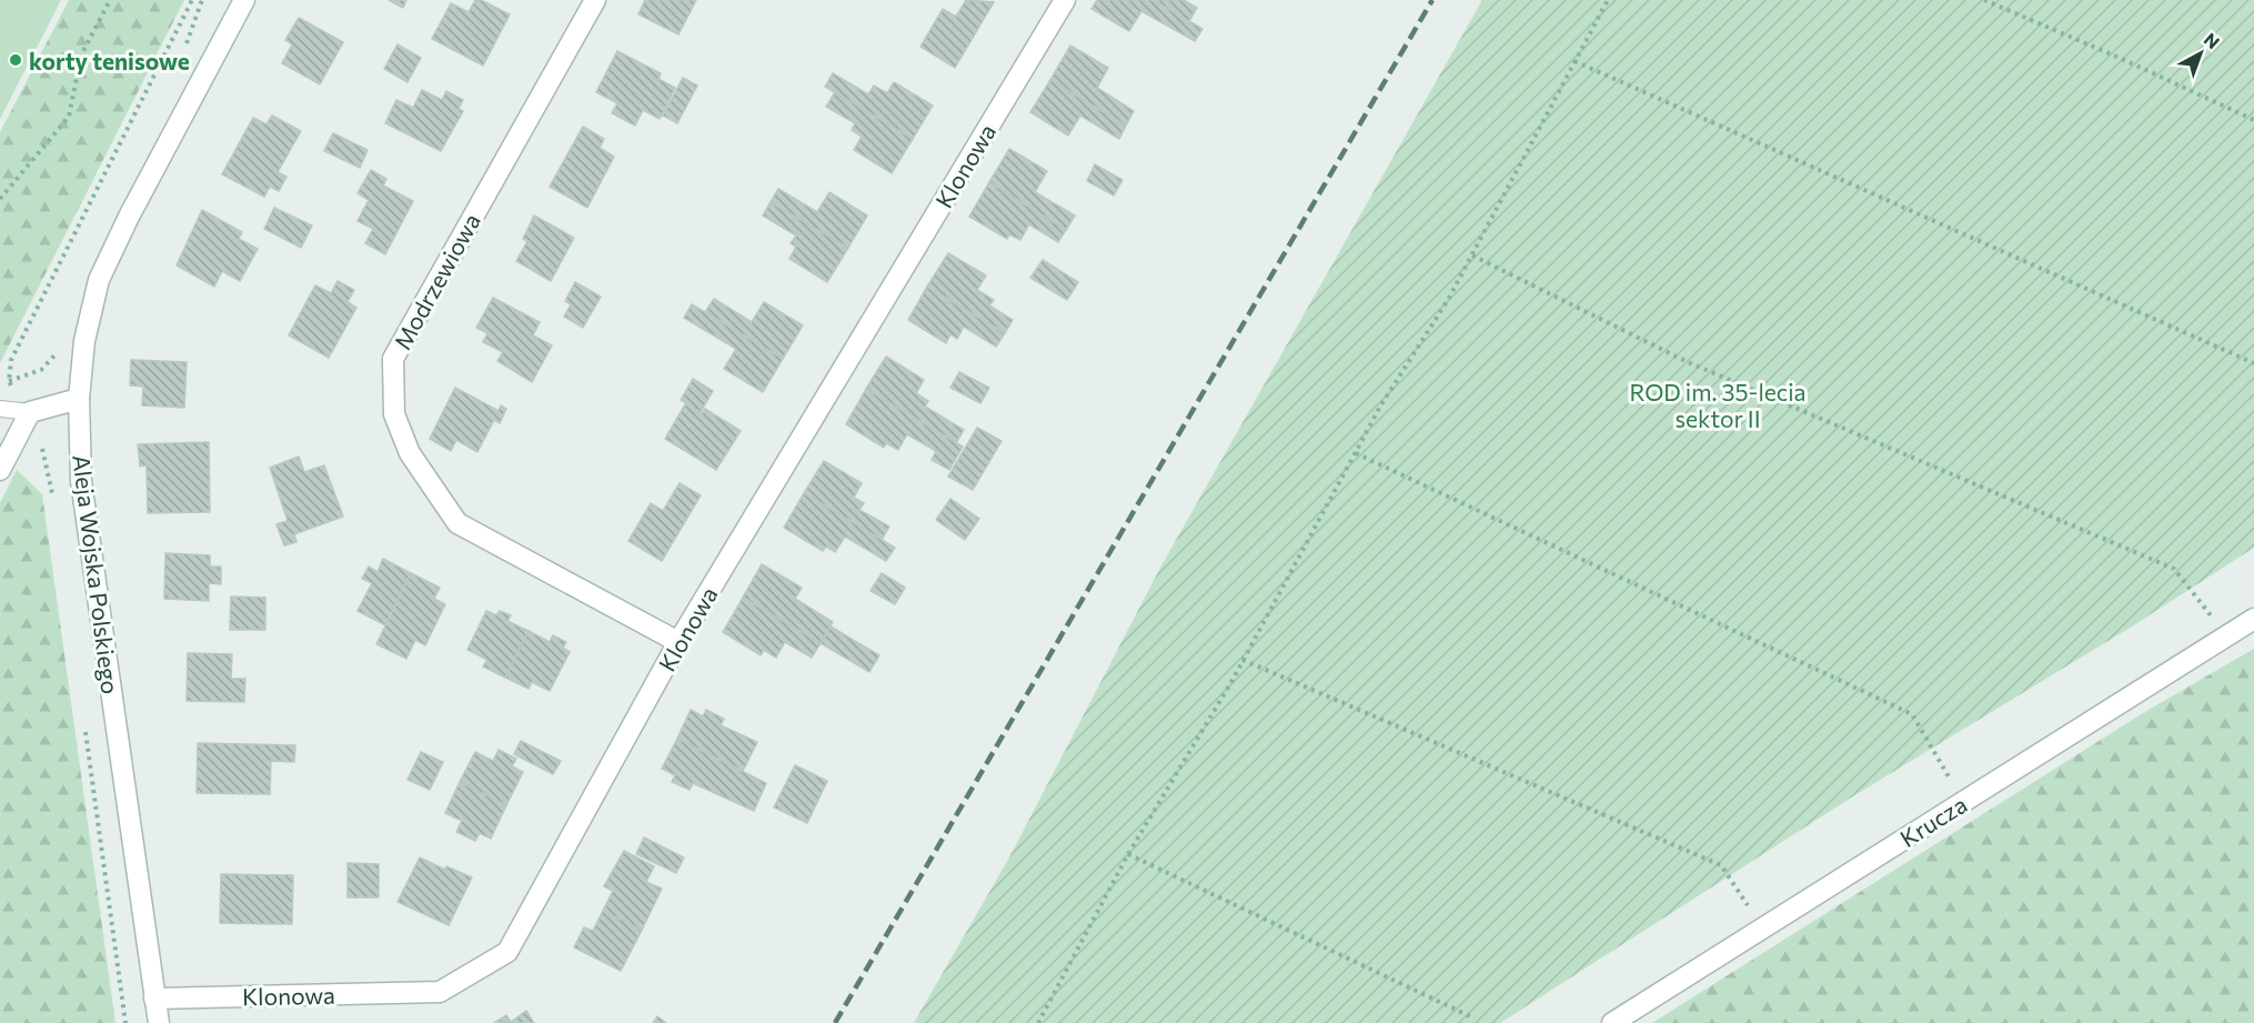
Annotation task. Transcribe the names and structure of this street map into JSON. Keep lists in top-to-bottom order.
{
  "streets": {
    "street": [
      "Klonowa",
      "Modrzewiowa",
      "Aleja Wojska Polskiego",
      "Krucza"
    ]
  },
  "crossings": [
    ["Klonowa", "Modrzewiowa"],
    ["Klonowa", "Aleja Wojska Polskiego"]
  ],
  "parks": ["ROD im. 35-lecia sektor II"],
  "places": ["korty tenisowe"],
  "north": "top right"
}
